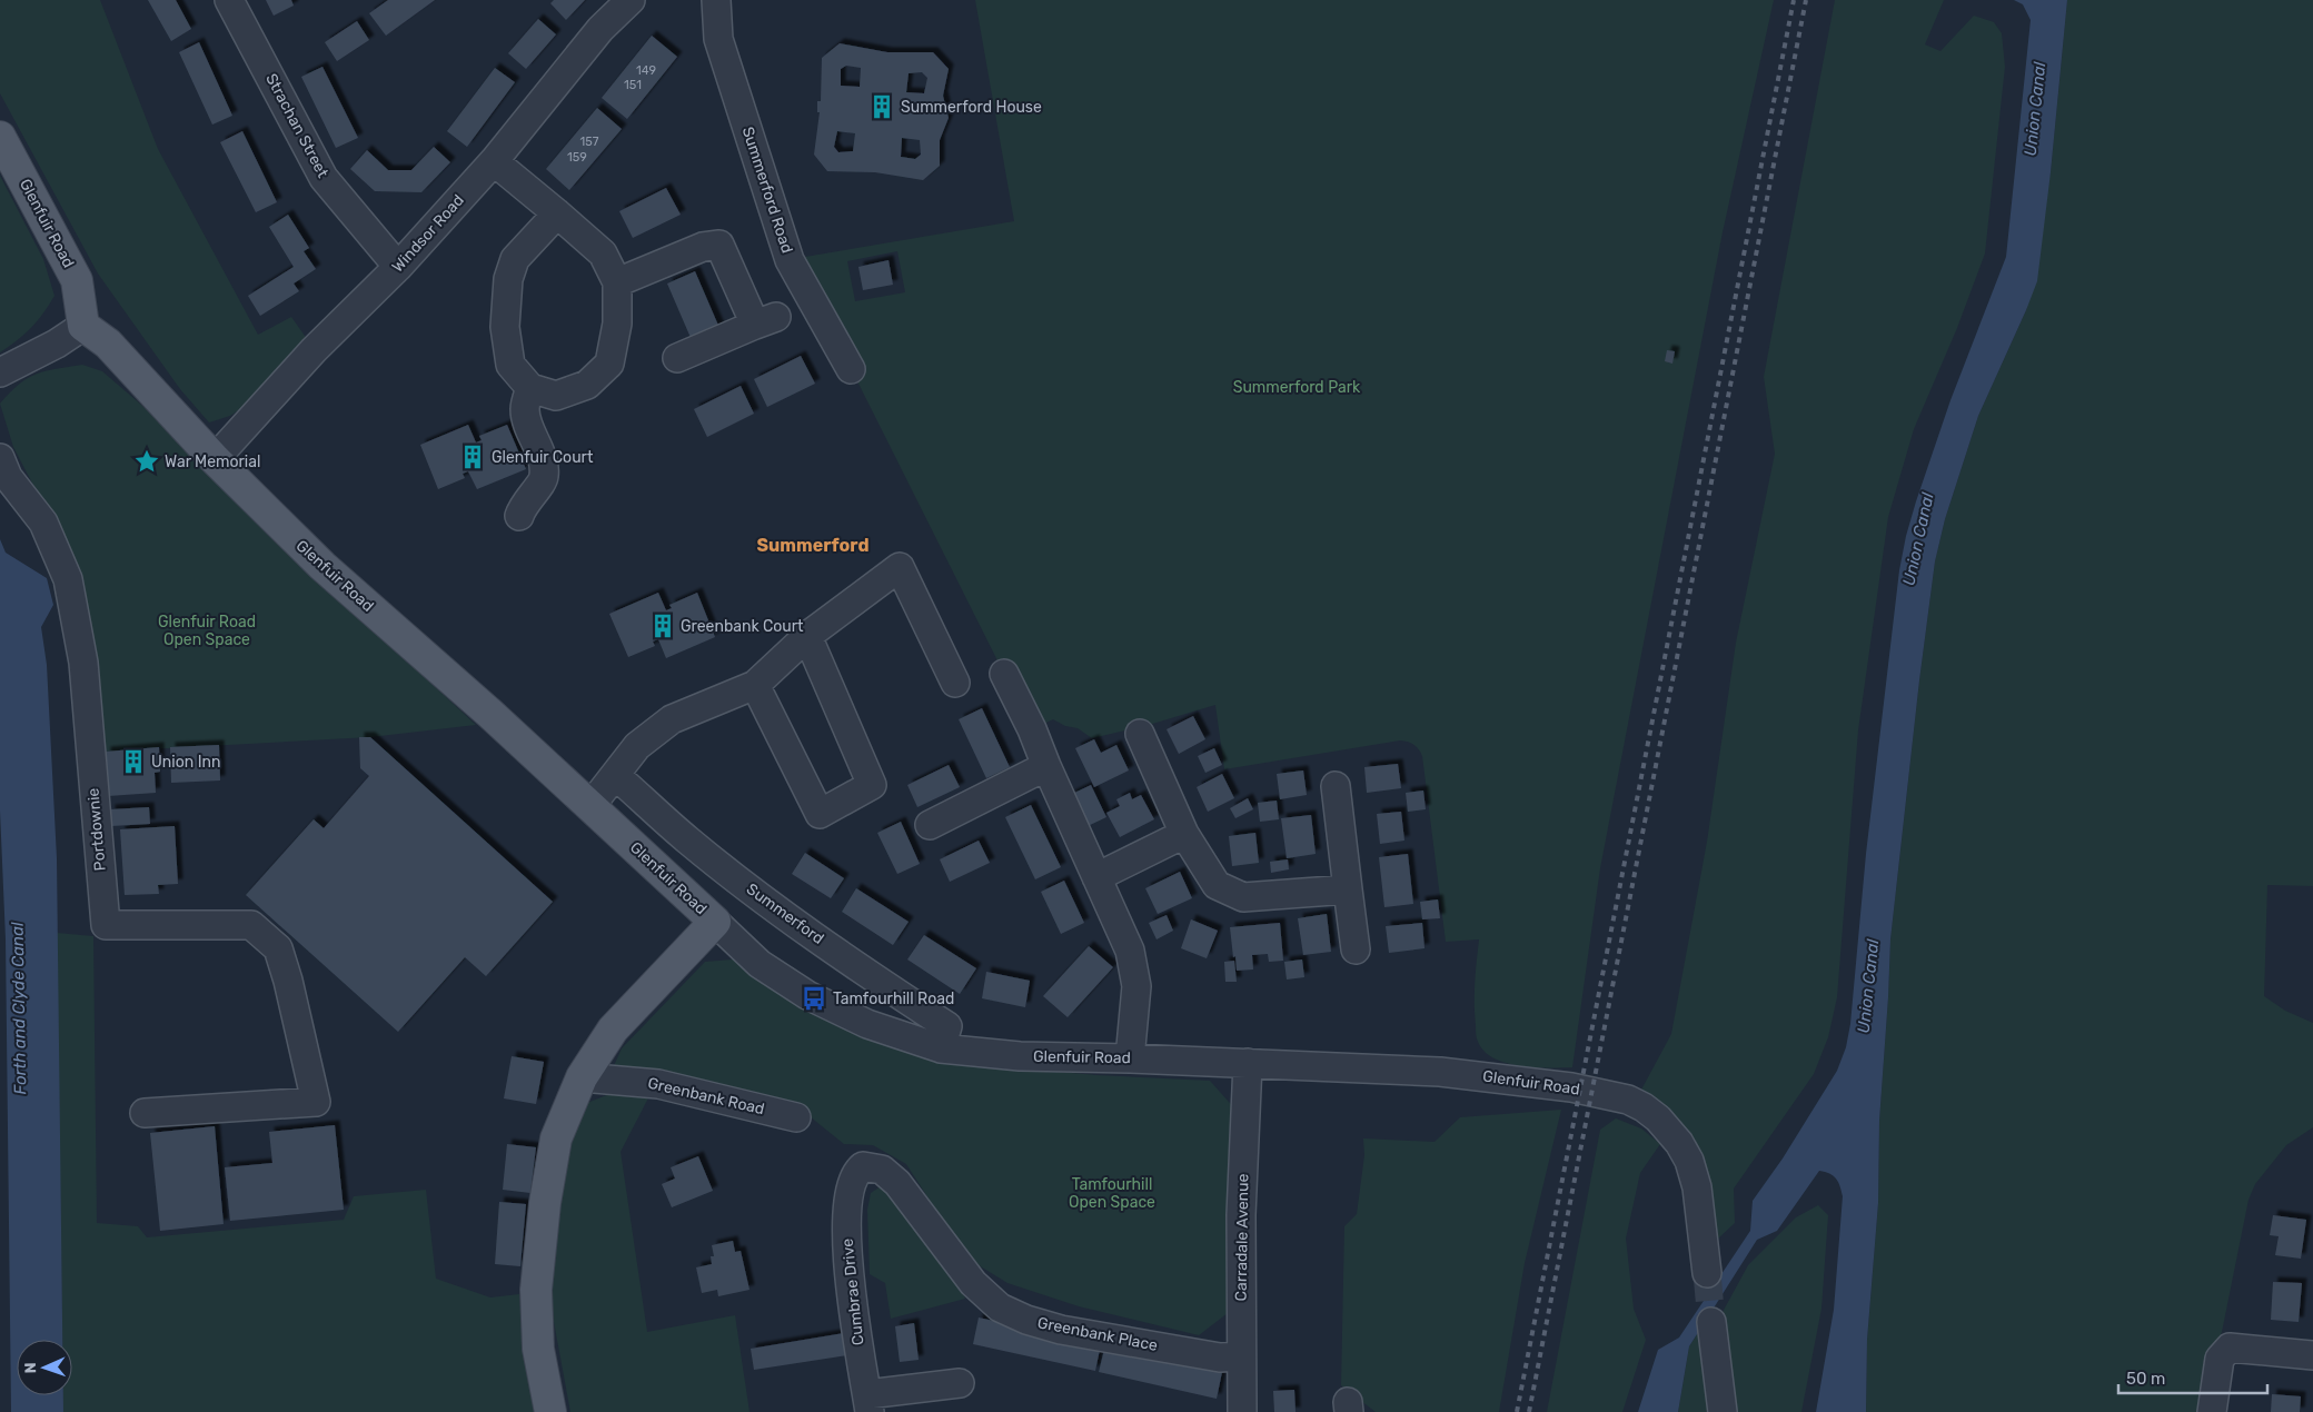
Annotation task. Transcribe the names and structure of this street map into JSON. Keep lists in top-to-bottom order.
{
  "streets": {
    "main road": ["Glenfuir Road"],
    "street": [
      "Strachan Street",
      "Summerford Road",
      "Windsor Road",
      "Portdownie",
      "Summerford",
      "Greenbank Road",
      "Carradale Avenue",
      "Cumbrae Drive",
      "Greenbank Place"
    ]
  },
  "crossings": [
    ["Strachan Street", "Windsor Road"],
    ["Glenfuir Road", "Windsor Road"],
    ["Glenfuir Road", "Summerford"],
    ["Glenfuir Road", "Carradale Avenue"],
    ["Carradale Avenue", "Greenbank Place"],
    ["Cumbrae Drive", "Greenbank Place"]
  ],
  "districts": ["Summerford"],
  "water": ["Union Canal", "Forth and Clyde Canal"],
  "parks": ["Summerford Park", "Glenfuir Road Open Space", "Tamfourhill Open Space"],
  "places": {
    "building": [
      "Summerford House",
      "Glenfuir Court",
      "Greenbank Court",
      "Union Inn"
    ],
    "place": ["War Memorial"],
    "bus stop": ["Tamfourhill Road"]
  },
  "house_numbers": [
    "149",
    "151",
    "157",
    "159"
  ],
  "scale_bar": "50 m",
  "north": "left"
}
